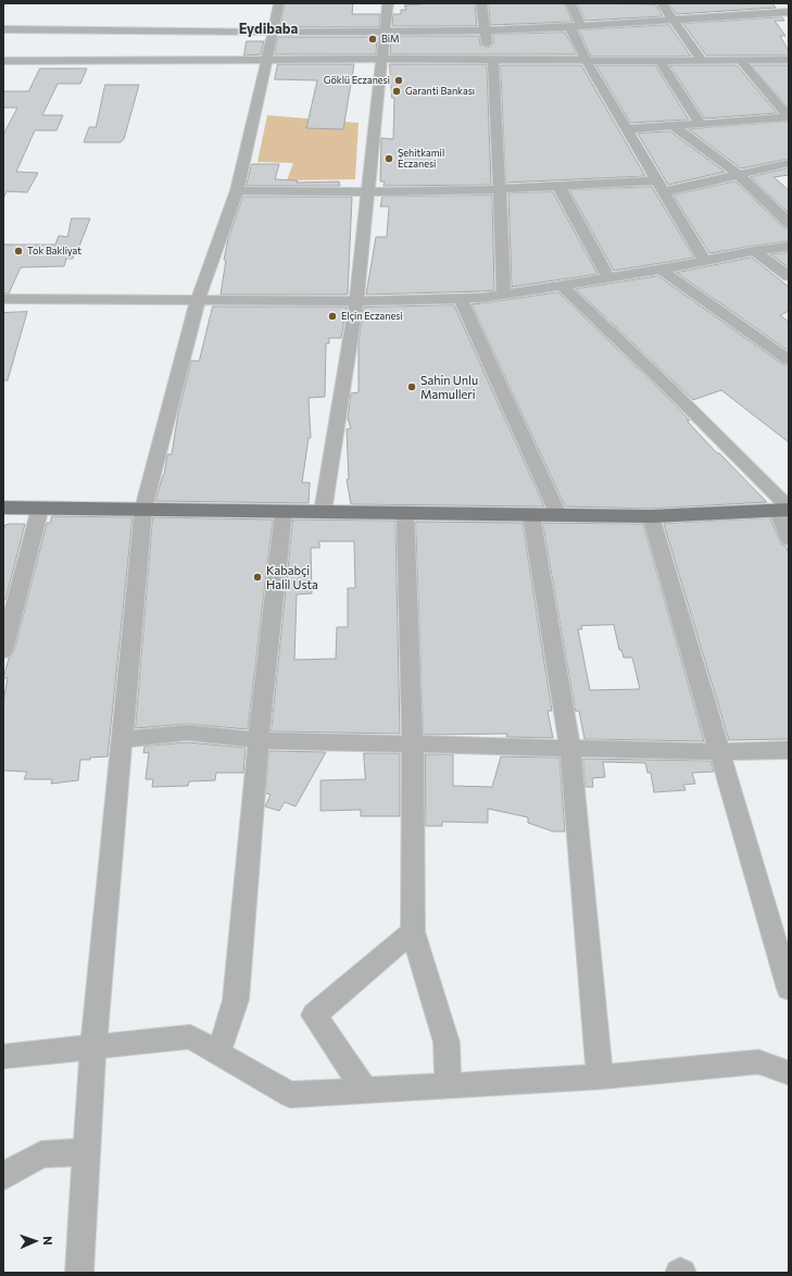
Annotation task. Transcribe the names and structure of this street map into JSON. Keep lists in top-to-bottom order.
{
  "districts": ["Eydibaba"],
  "places": [
    "BiM",
    "Göklü Eczanesi",
    "Garanti Bankası",
    "Şehitkamil Eczanesi",
    "Tok Bakliyat",
    "Elçin Eczanesi",
    "Sahin Unlu Mamulleri",
    "Kababçi Halil Usta"
  ],
  "north": "right"
}
